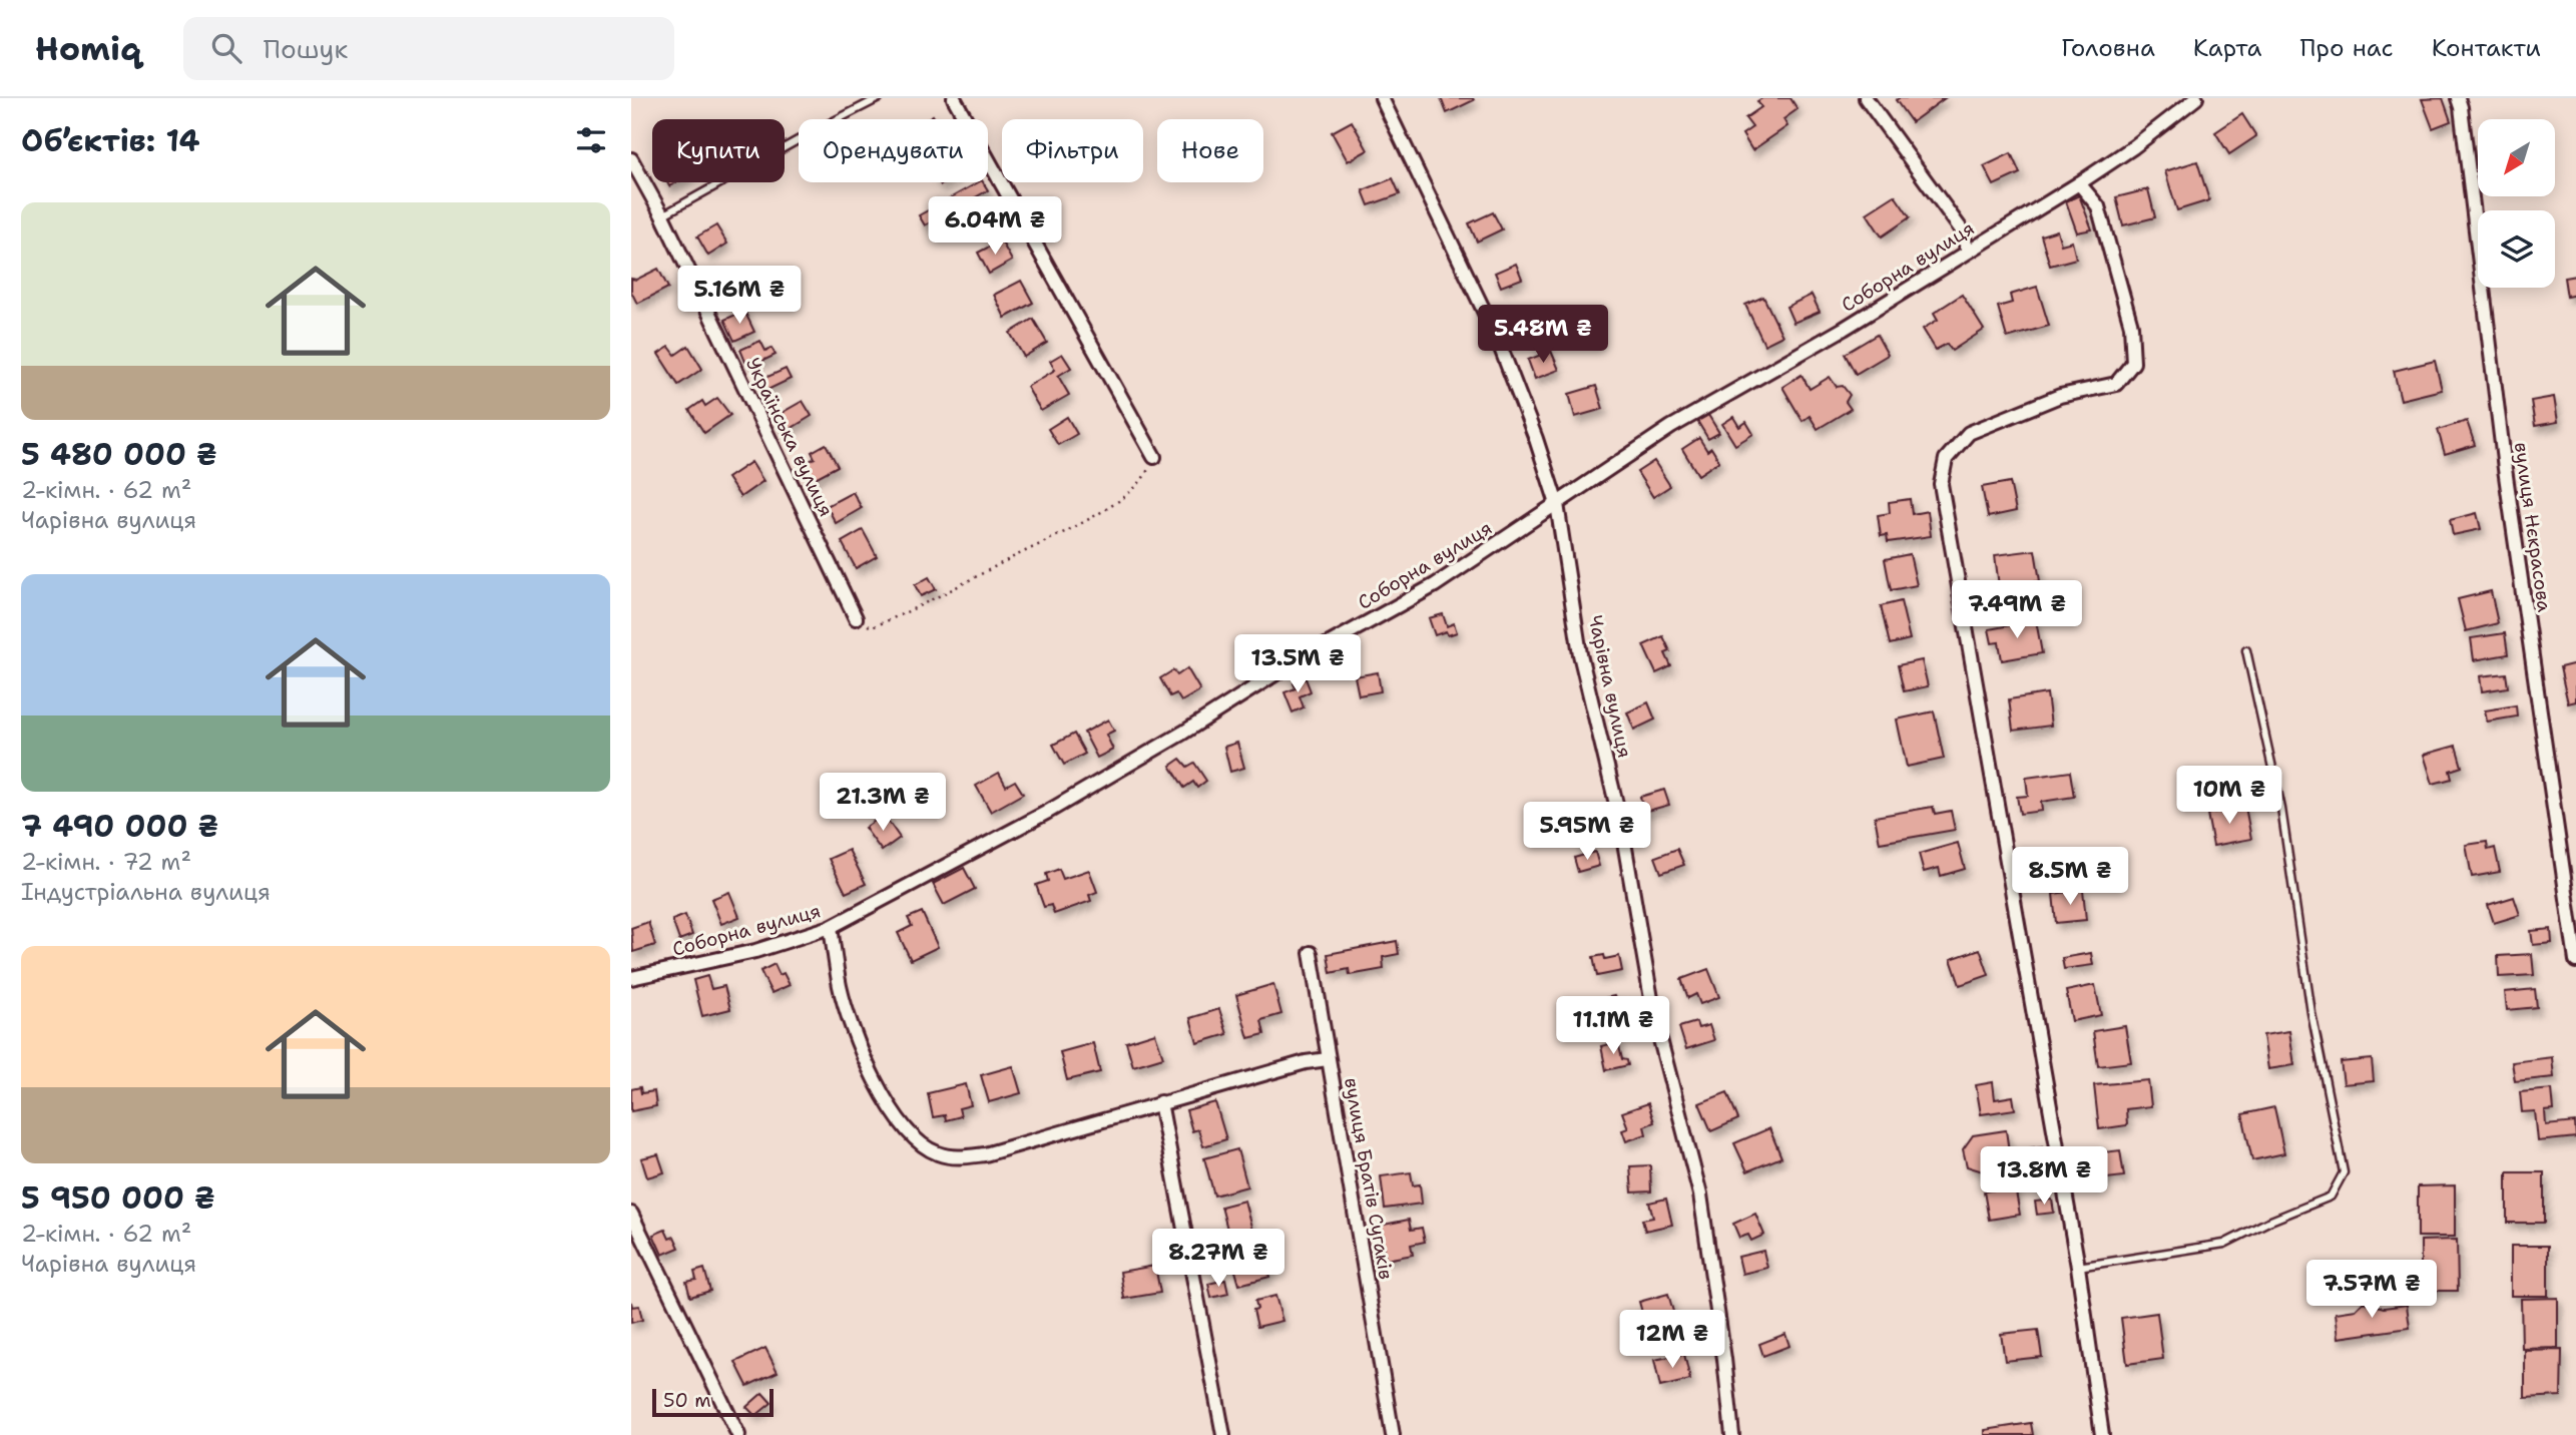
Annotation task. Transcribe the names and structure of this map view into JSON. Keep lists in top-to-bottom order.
{
  "streets": {
    "street": [
      "Соборна вулиця",
      "Українська вулиця",
      "вулиця Нєкрасова",
      "Чарівна вулиця",
      "вулиця Братів Сугаків"
    ]
  },
  "crossings": [
    ["Соборна вулиця", "Чарівна вулиця"],
    ["Соборна вулиця", "вулиця Братів Сугаків"]
  ],
  "scale_bar": "50 m",
  "north": "bottom left",
  "page": {
    "header": "Homiq",
    "search": "Пошук",
    "nav": [
      "Головна",
      "Карта",
      "Про нас",
      "Контакти"
    ],
    "heading": "Об’єктів: 14",
    "chip": [
      "Купити",
      "Орендувати",
      "Фільтри",
      "Нове"
    ],
    "list": [
      {
        "name": "5 480 000 ₴",
        "note": "2-кімн. · 62 m² · Чарівна вулиця"
      },
      {
        "name": "7 490 000 ₴",
        "note": "2-кімн. · 72 m² · Індустріальна вулиця"
      },
      {
        "name": "5 950 000 ₴",
        "note": "2-кімн. · 62 m² · Чарівна вулиця"
      }
    ],
    "price": [
      "6.04M ₴",
      "5.16M ₴",
      "5.48M ₴",
      "7.49M ₴",
      "13.5M ₴",
      "10M ₴",
      "21.3M ₴",
      "5.95M ₴",
      "8.5M ₴",
      "11.1M ₴",
      "13.8M ₴",
      "8.27M ₴",
      "7.57M ₴",
      "12M ₴"
    ],
    "scale": "50 m"
  }
}
